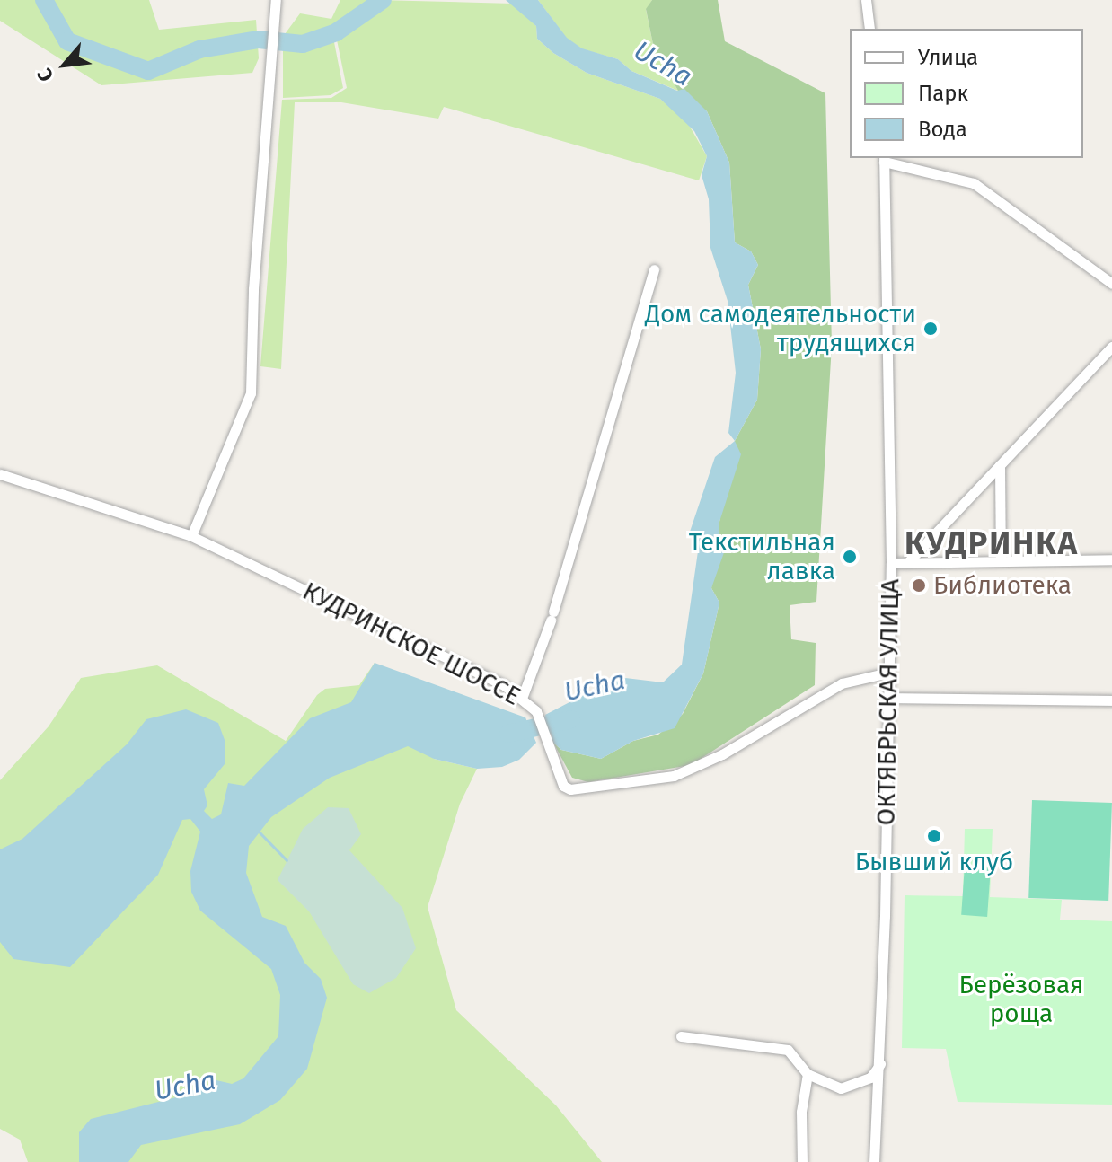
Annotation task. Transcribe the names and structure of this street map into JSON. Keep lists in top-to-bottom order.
{
  "streets": {
    "street": ["КУДРИНСКОЕ ШОССЕ", "ОКТЯБРЬСКАЯ УЛИЦА"]
  },
  "crossings": [
    ["КУДРИНСКОЕ ШОССЕ", "ОКТЯБРЬСКАЯ УЛИЦА"]
  ],
  "districts": ["КУДРИНКА"],
  "water": ["Ucha"],
  "parks": ["Берёзовая роща"],
  "places": [
    "Дом самодеятельности трудящихся",
    "Текстильная лавка",
    "Библиотека",
    "Бывший клуб"
  ],
  "legend": ["Улица", "Парк", "Вода"],
  "north": "bottom left"
}
